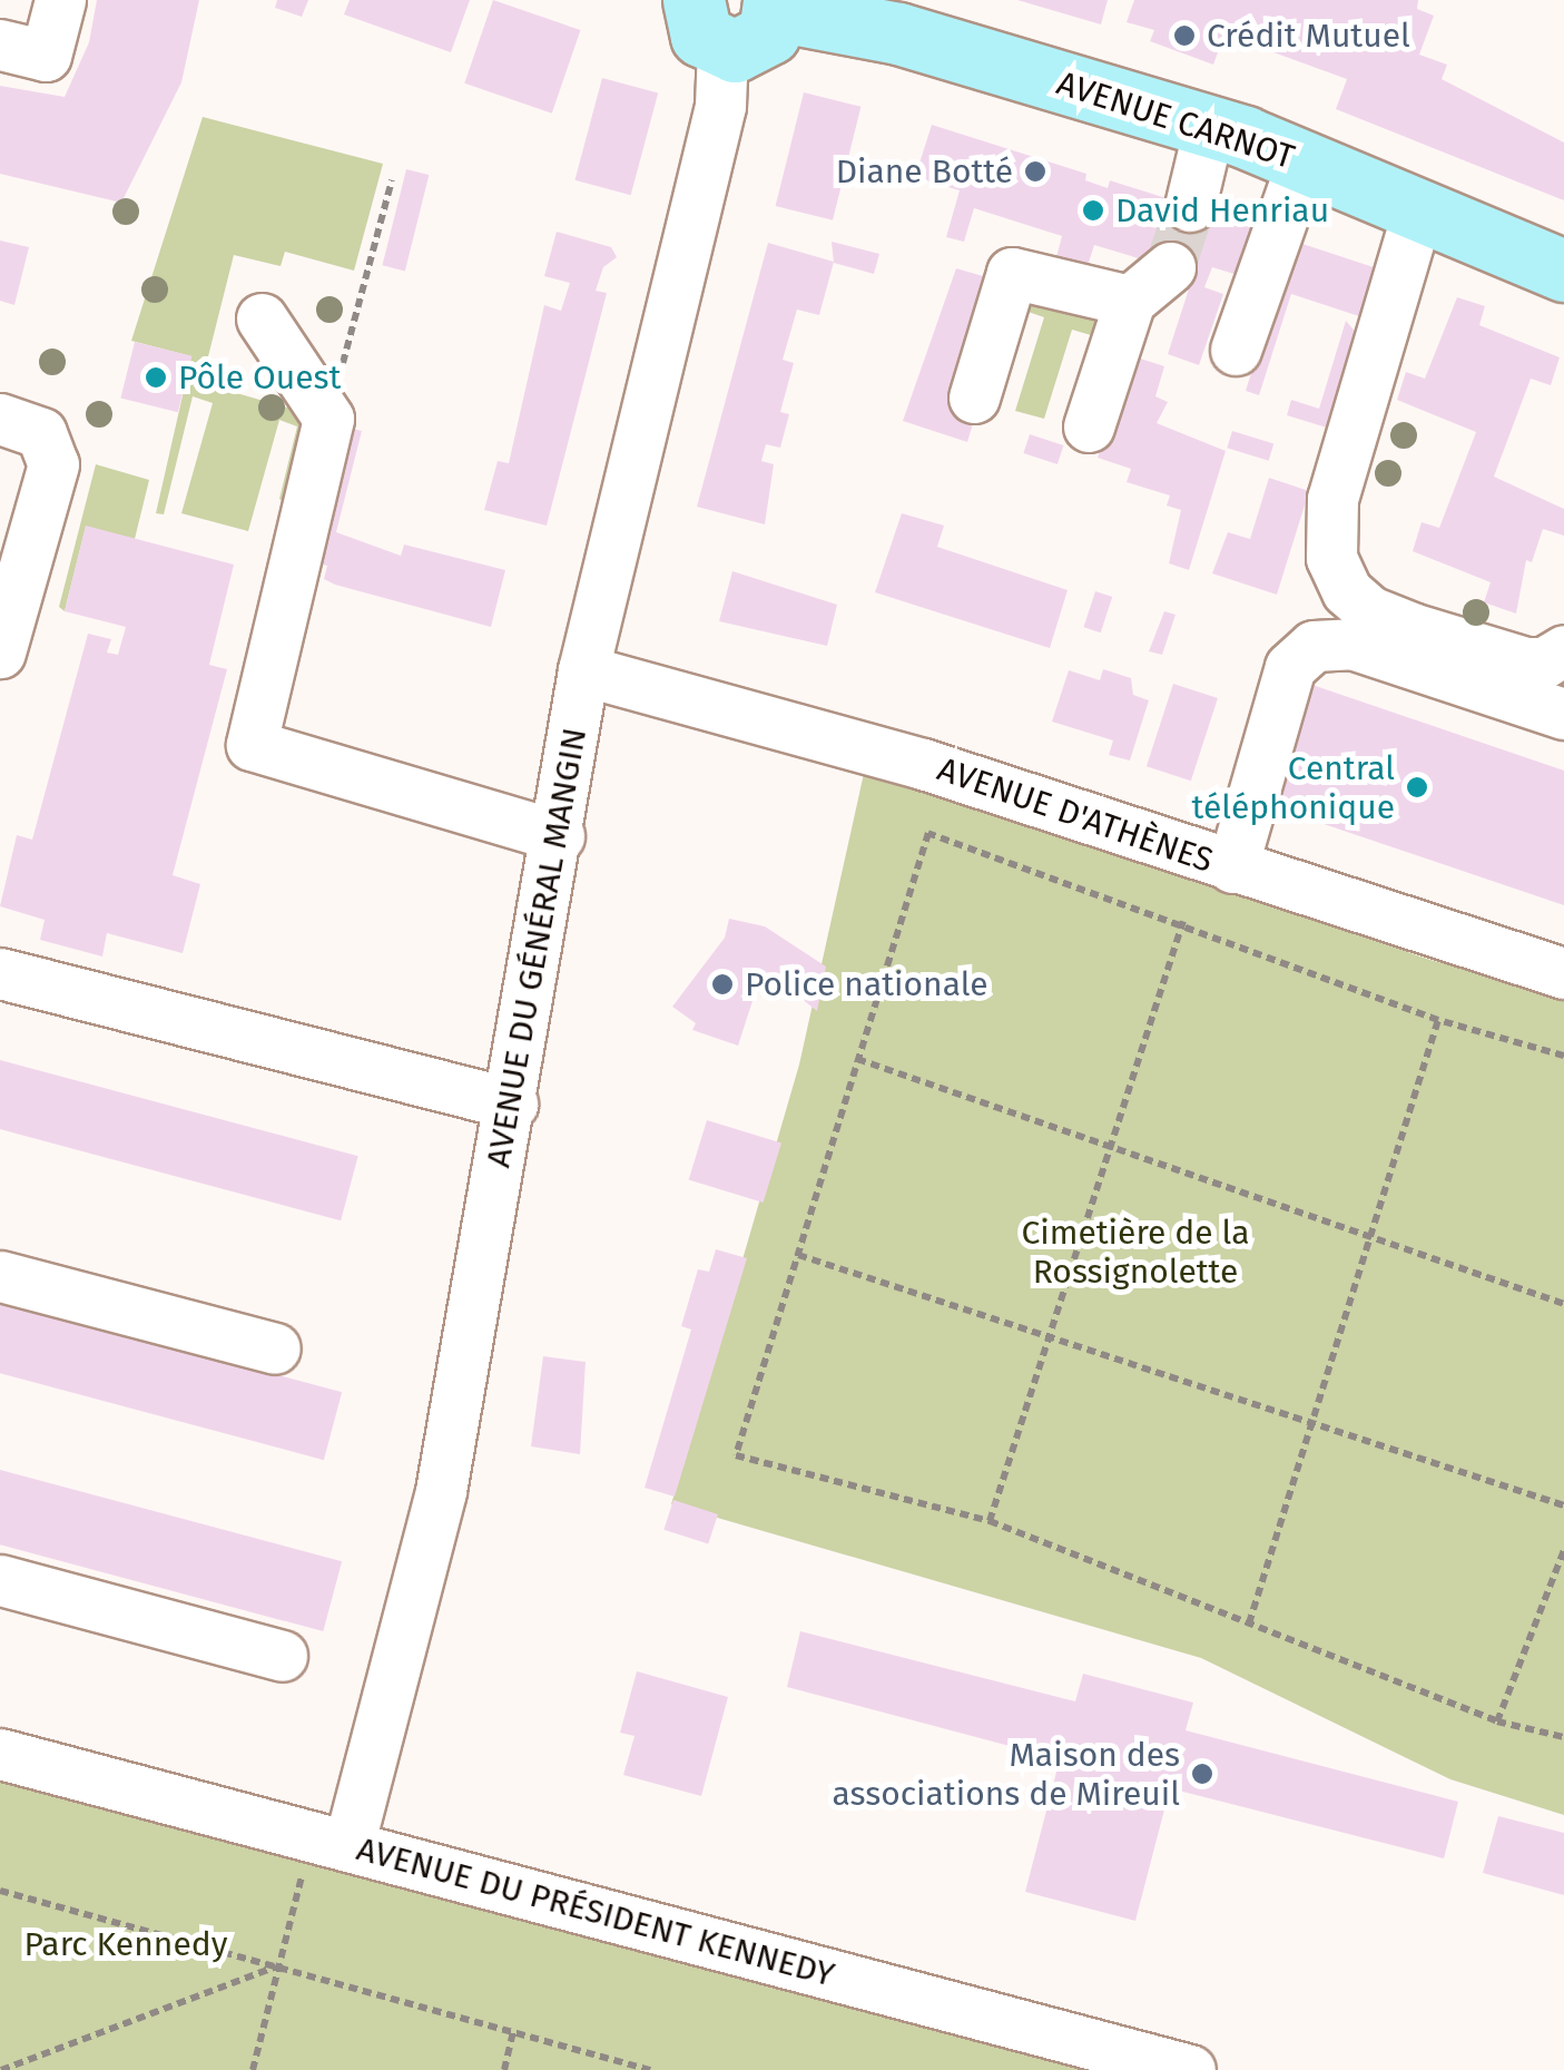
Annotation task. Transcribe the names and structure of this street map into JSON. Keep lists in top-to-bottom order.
{
  "streets": {
    "main road": ["AVENUE CARNOT"],
    "street": ["AVENUE D'ATHÈNES", "AVENUE DU GÉNÉRAL MANGIN", "AVENUE DU PRÉSIDENT KENNEDY"]
  },
  "crossings": [
    ["AVENUE D'ATHÈNES", "AVENUE DU GÉNÉRAL MANGIN"],
    ["AVENUE DU GÉNÉRAL MANGIN", "AVENUE DU PRÉSIDENT KENNEDY"]
  ],
  "parks": ["Cimetière de la Rossignolette", "Parc Kennedy"],
  "places": [
    "Crédit Mutuel",
    "Diane Botté",
    "David Henriau",
    "Pôle Ouest",
    "Central téléphonique",
    "Police nationale",
    "Maison des associations de Mireuil"
  ]
}
